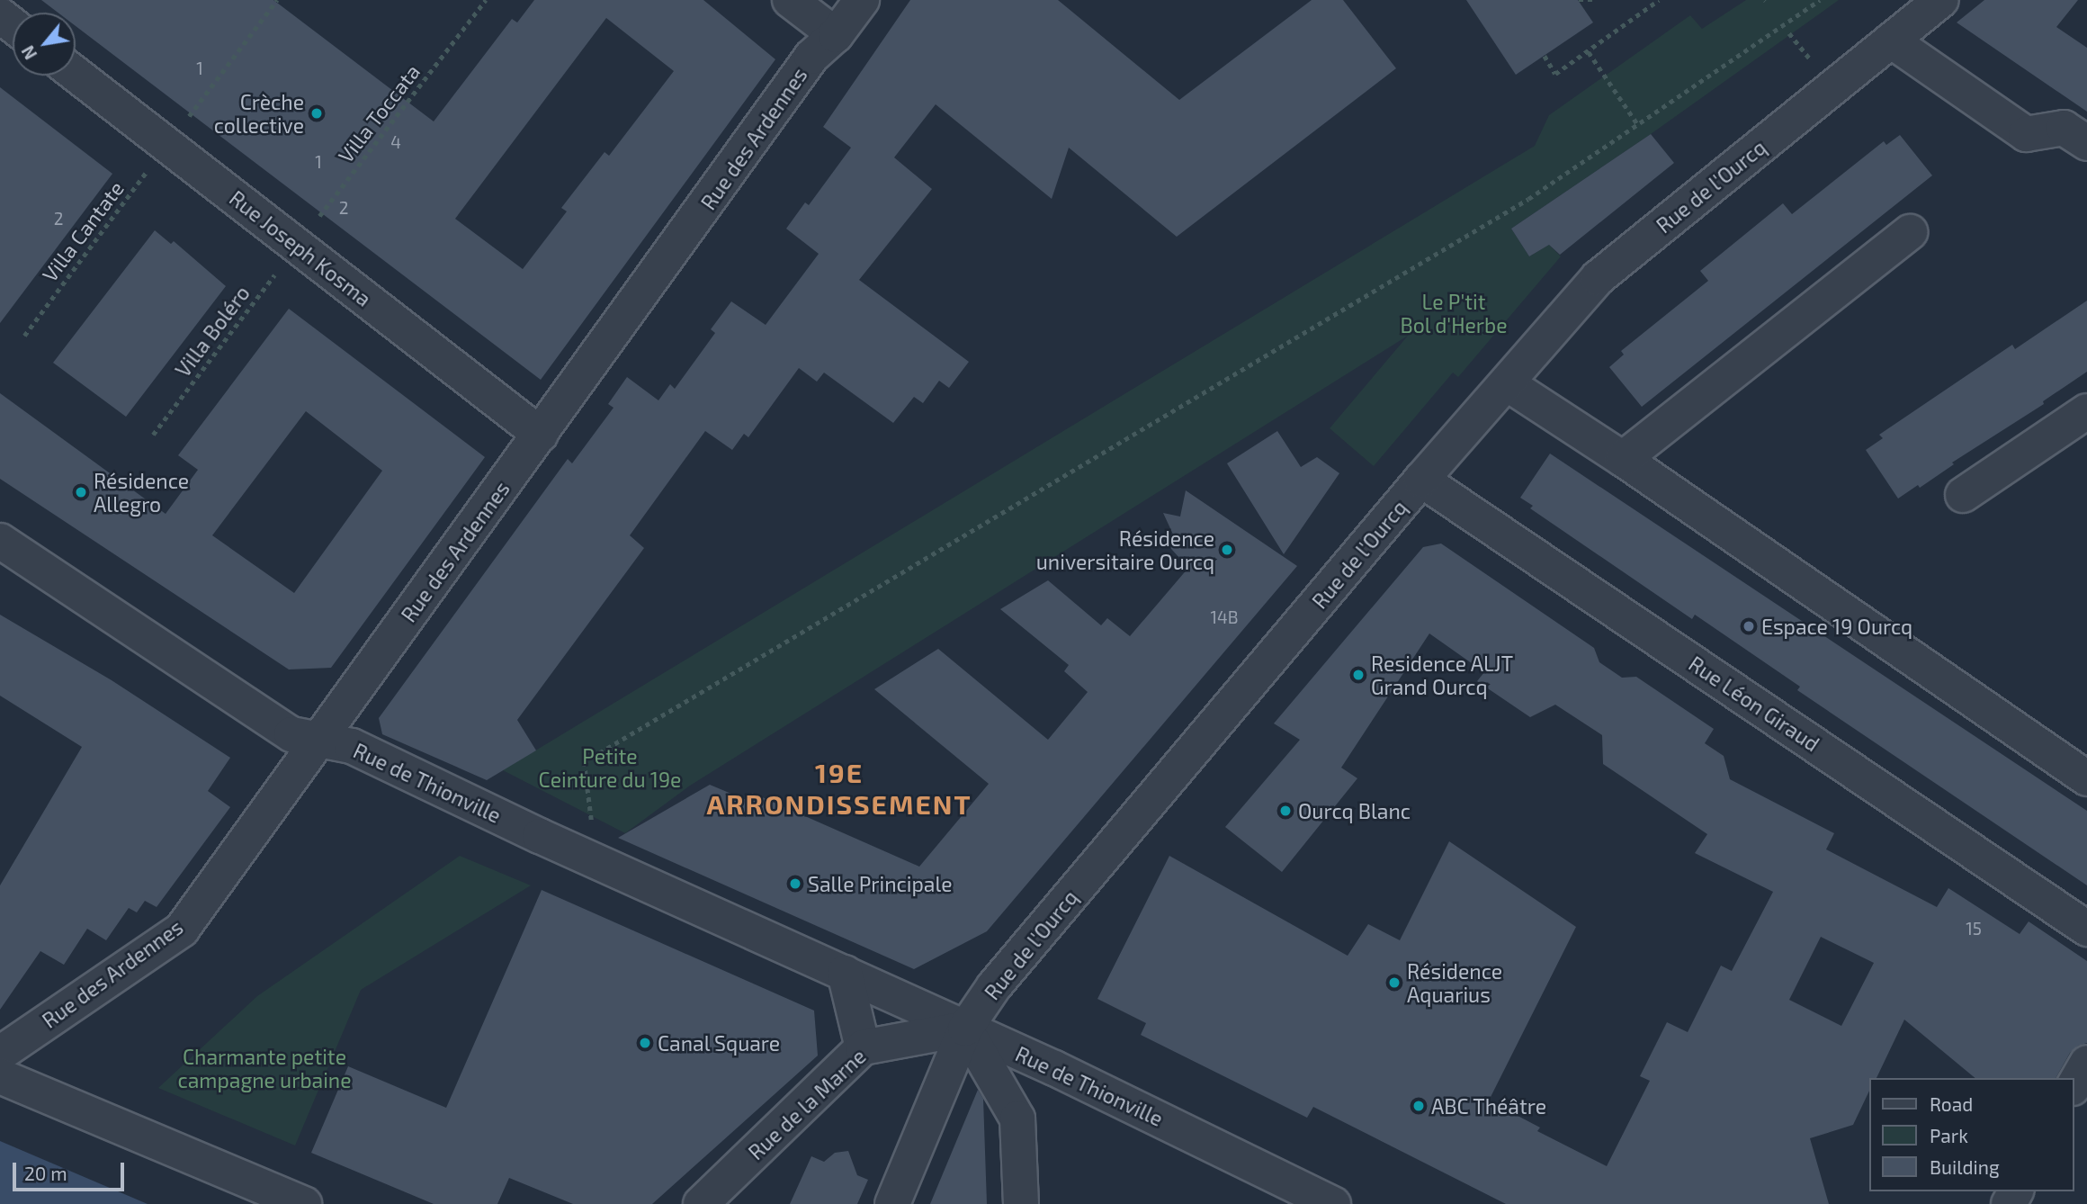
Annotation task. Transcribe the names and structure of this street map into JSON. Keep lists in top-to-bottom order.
{
  "streets": {
    "street": [
      "Rue des Ardennes",
      "Rue de l'Ourcq",
      "Rue Joseph Kosma",
      "Rue Léon Giraud",
      "Rue de Thionville",
      "Rue de la Marne"
    ],
    "path": ["Villa Toccata", "Villa Cantate", "Villa Boléro"]
  },
  "crossings": [
    ["Villa Toccata", "Rue Joseph Kosma"],
    ["Villa Toccata", "Villa Boléro"],
    ["Rue des Ardennes", "Rue Joseph Kosma"],
    ["Rue des Ardennes", "Rue de Thionville"],
    ["Rue de l'Ourcq", "Rue Léon Giraud"],
    ["Rue de l'Ourcq", "Rue de Thionville"],
    ["Rue de l'Ourcq", "Rue de la Marne"],
    ["Villa Cantate", "Rue Joseph Kosma"],
    ["Rue Joseph Kosma", "Villa Boléro"],
    ["Rue de Thionville", "Rue de la Marne"]
  ],
  "districts": ["19E ARRONDISSEMENT"],
  "parks": ["Le P'tit Bol d'Herbe", "Petite Ceinture du 19e", "Charmante petite campagne urbaine"],
  "places": [
    "Crèche collective",
    "Résidence Allegro",
    "Résidence universitaire Ourcq",
    "Espace 19 Ourcq",
    "Residence ALJT Grand Ourcq",
    "Ourcq Blanc",
    "Salle Principale",
    "Résidence Aquarius",
    "Canal Square",
    "ABC Théâtre"
  ],
  "house_numbers": [
    "1",
    "4",
    "1",
    "2",
    "2",
    "14B",
    "15"
  ],
  "legend": ["Road", "Park", "Building"],
  "scale_bar": "20 m",
  "north": "bottom left"
}
